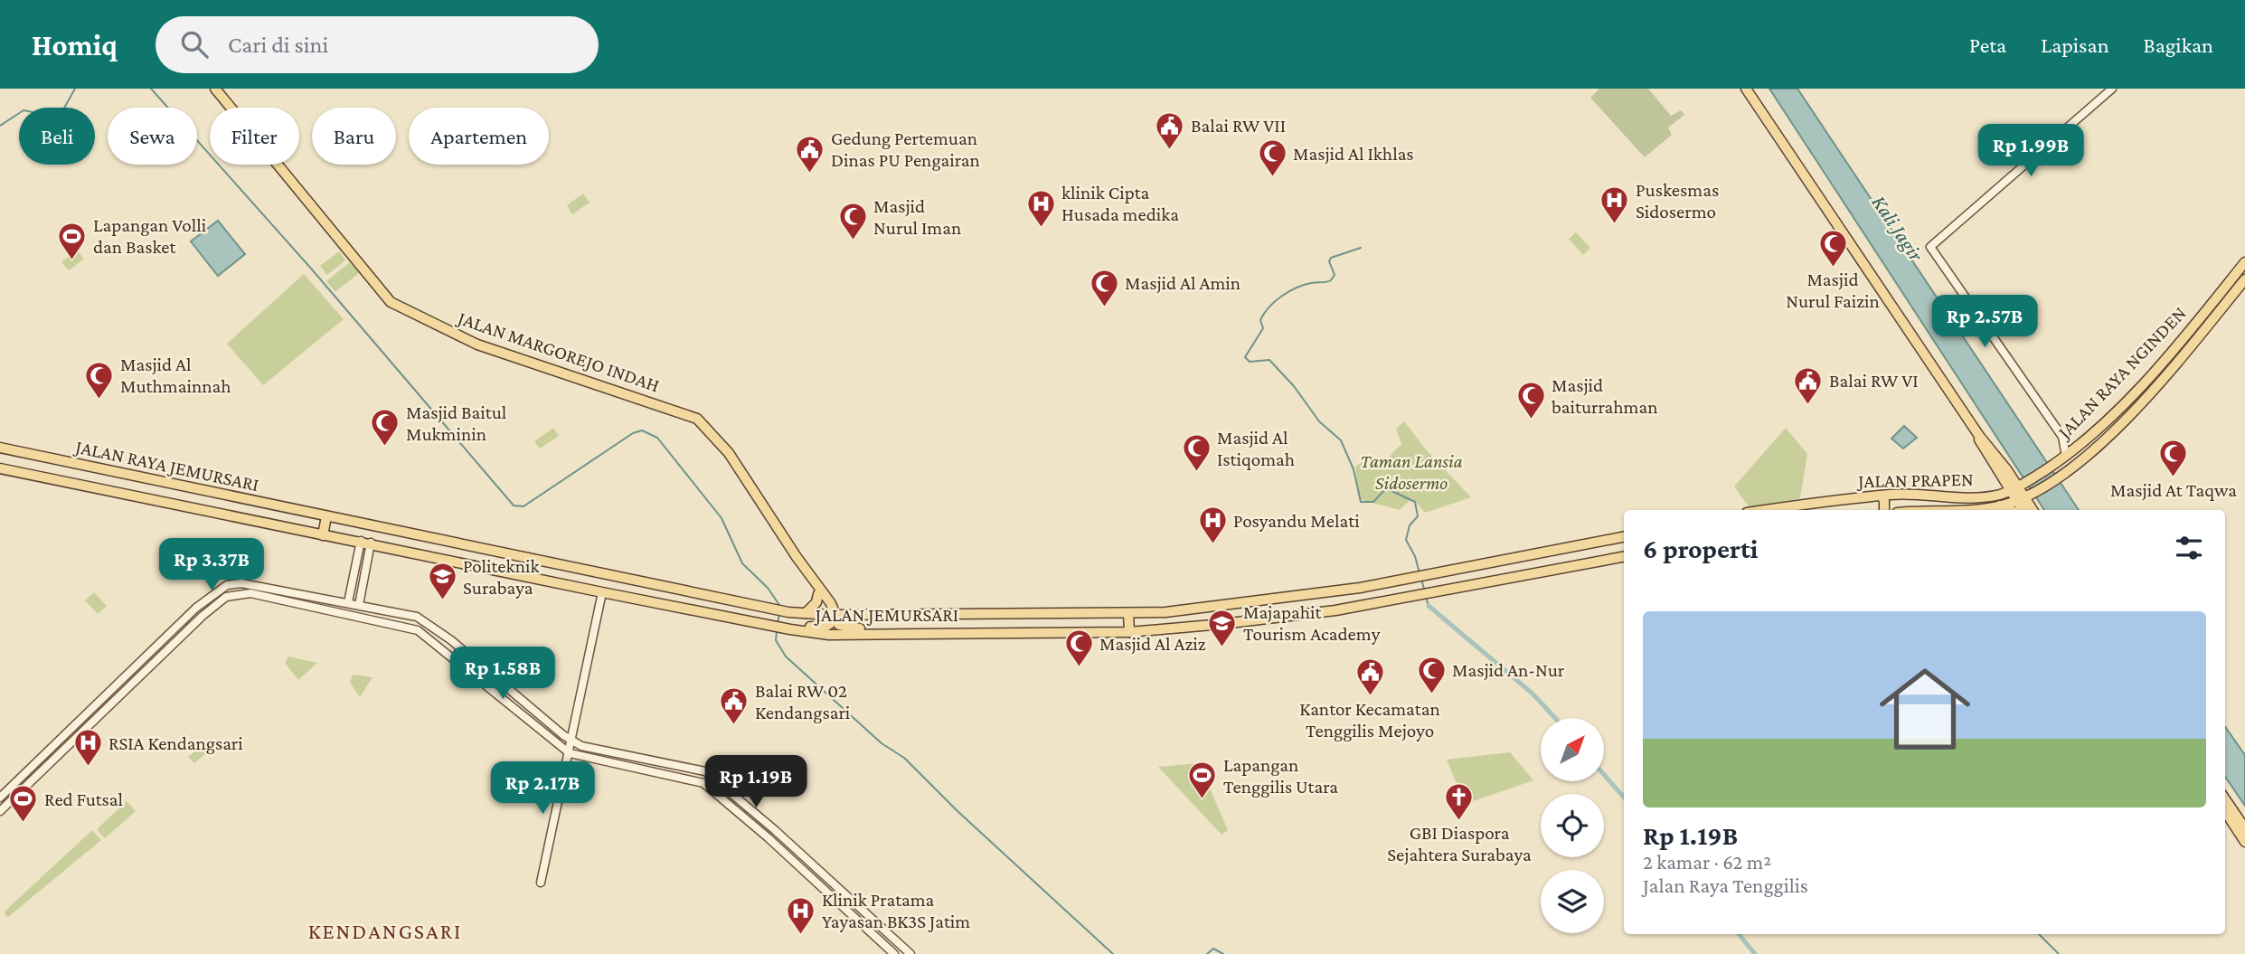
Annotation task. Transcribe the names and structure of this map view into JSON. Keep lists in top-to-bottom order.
{
  "streets": {
    "main road": [
      "JALAN MARGOREJO INDAH",
      "JALAN RAYA NGINDEN",
      "JALAN RAYA JEMURSARI",
      "JALAN PRAPEN",
      "JALAN JEMURSARI"
    ]
  },
  "crossings": [
    ["JALAN MARGOREJO INDAH", "JALAN JEMURSARI"],
    ["JALAN RAYA NGINDEN", "JALAN PRAPEN"],
    ["JALAN RAYA JEMURSARI", "JALAN JEMURSARI"]
  ],
  "districts": ["KENDANGSARI"],
  "water": ["Kali Jagir"],
  "parks": ["Taman Lansia Sidosermo"],
  "places": {
    "public building": [
      "Balai RW VII",
      "Gedung Pertemuan Dinas PU Pengairan",
      "Balai RW VI",
      "Kantor Kecamatan Tenggilis Mejoyo",
      "Balai RW 02 Kendangsari"
    ],
    "mosque": [
      "Masjid Al Ikhlas",
      "Masjid Nurul Iman",
      "Masjid Nurul Faizin",
      "Masjid Al Amin",
      "Masjid Al Muthmainnah",
      "Masjid baiturrahman",
      "Masjid Baitul Mukminin",
      "Masjid Al Istiqomah",
      "Masjid At Taqwa",
      "Masjid Al Aziz",
      "Masjid An-Nur"
    ],
    "hospital": [
      "Puskesmas Sidosermo",
      "klinik Cipta Husada medika",
      "Posyandu Melati",
      "RSIA Kendangsari",
      "Klinik Pratama Yayasan BK3S Jatim"
    ],
    "sports": ["Lapangan Volli dan Basket", "Lapangan Tenggilis Utara", "Red Futsal"],
    "school or university": ["Politeknik Surabaya", "Majapahit Tourism Academy"],
    "church": ["GBI Diaspora Sejahtera Surabaya"]
  },
  "north": "top right",
  "page": {
    "header": "Homiq",
    "search": "Cari di sini",
    "nav": ["Peta", "Lapisan", "Bagikan"],
    "chip": [
      "Beli",
      "Sewa",
      "Filter",
      "Baru",
      "Apartemen"
    ],
    "price": [
      "Rp 1.99B",
      "Rp 2.57B",
      "Rp 3.37B",
      "Rp 1.58B",
      "Rp 1.19B",
      "Rp 2.17B"
    ],
    "heading": "6 properti",
    "list": [
      {
        "name": "Rp 1.19B",
        "note": "2 kamar · 62 m² · Jalan Raya Tenggilis"
      }
    ]
  }
}
